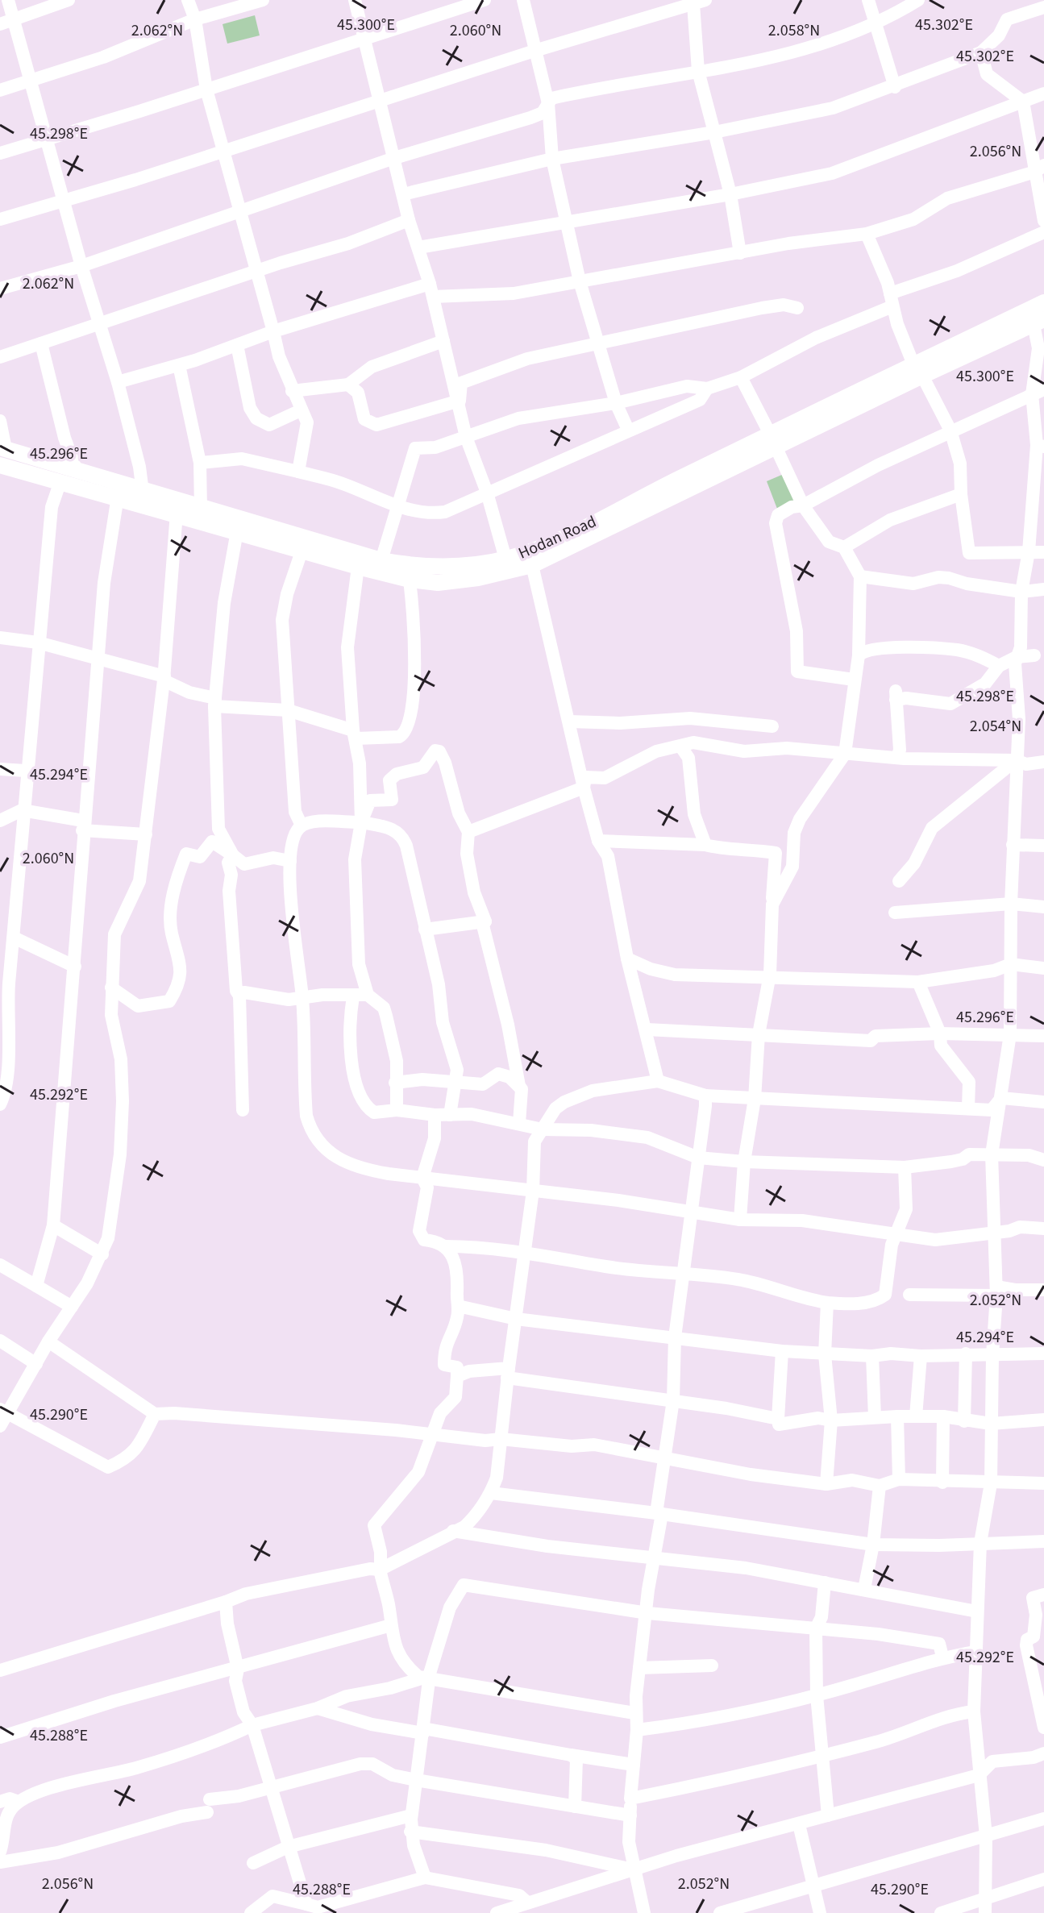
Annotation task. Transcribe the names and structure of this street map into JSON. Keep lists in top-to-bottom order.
{
  "streets": {
    "main road": ["Hodan Road"]
  },
  "coordinates": [
    "45.302°E",
    "45.300°E",
    "2.062°N",
    "2.060°N",
    "2.058°N",
    "45.298°E",
    "2.056°N",
    "45.296°E",
    "2.054°N",
    "45.294°E",
    "45.292°E",
    "2.052°N",
    "45.290°E",
    "45.288°E"
  ]
}
